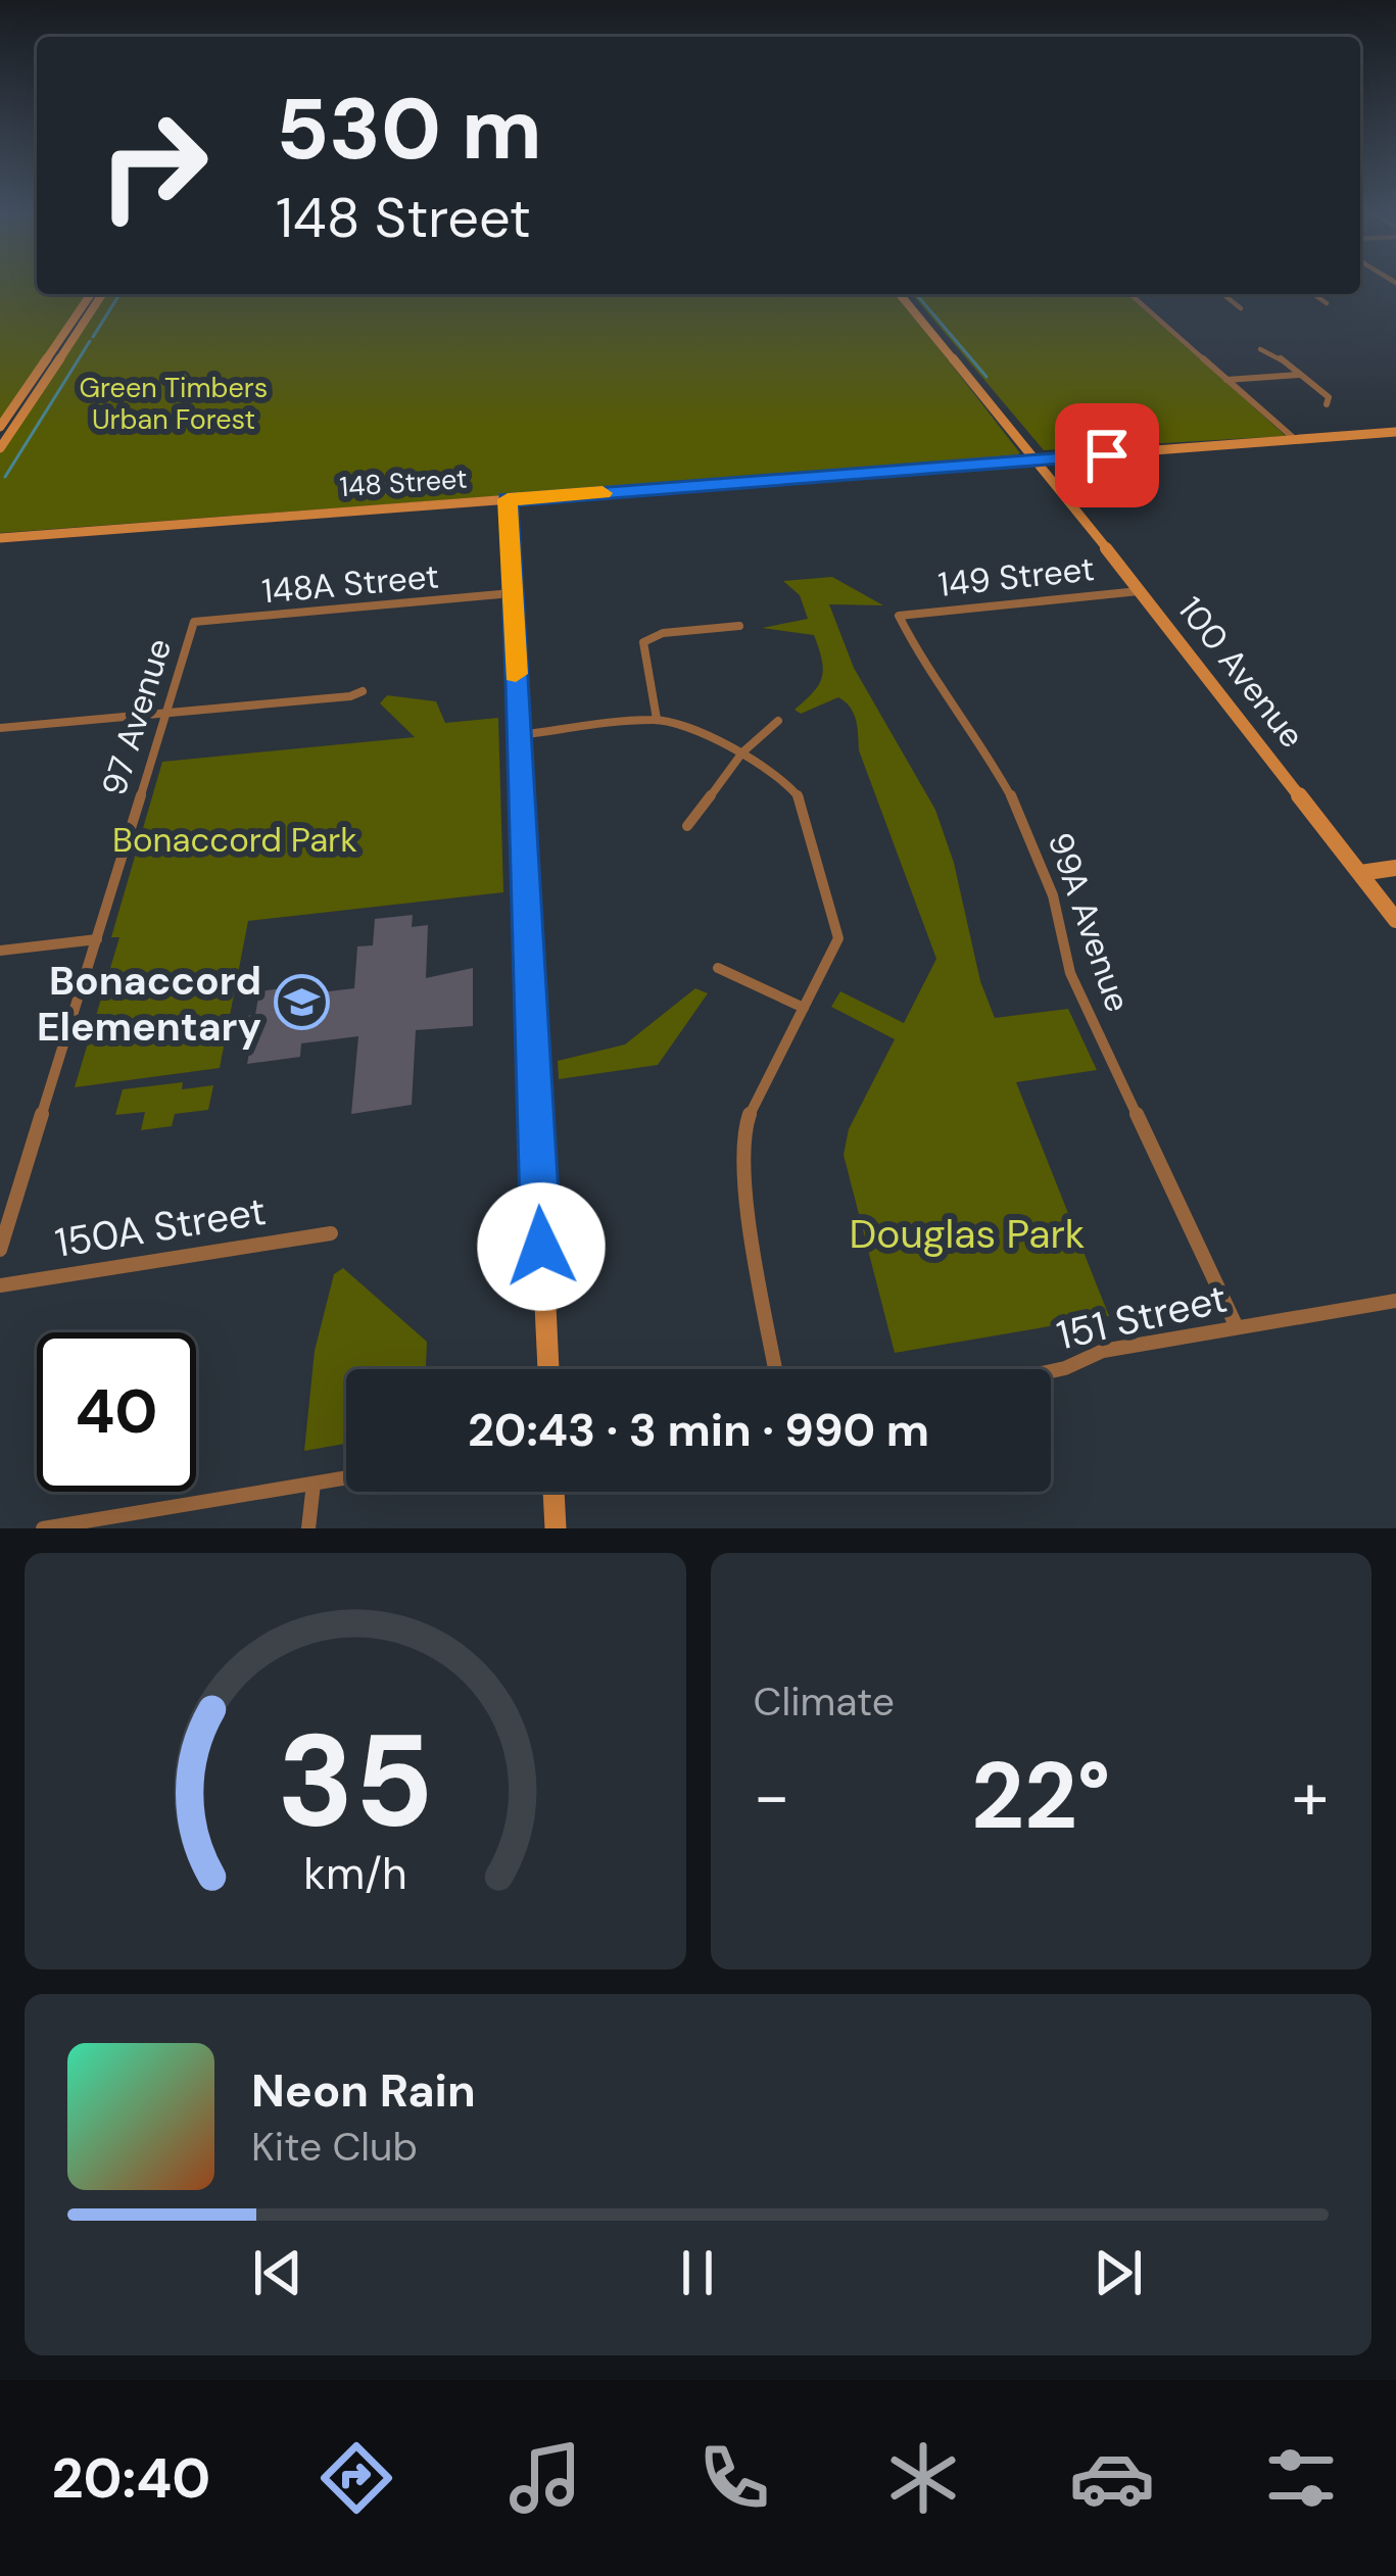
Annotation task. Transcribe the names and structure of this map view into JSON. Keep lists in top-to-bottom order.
{
  "streets": {
    "main road": ["148 Street", "100 Avenue"],
    "street": [
      "149 Street",
      "148A Street",
      "97 Avenue",
      "99A Avenue",
      "150A Street",
      "151 Street"
    ]
  },
  "crossings": [
    ["148 Street", "100 Avenue"],
    ["149 Street", "100 Avenue"],
    ["149 Street", "99A Avenue"],
    ["148A Street", "97 Avenue"],
    ["99A Avenue", "151 Street"]
  ],
  "parks": ["Green Timbers Urban Forest", "Bonaccord Park", "Douglas Park"],
  "places": {
    "school or university": ["Bonaccord Elementary"]
  },
  "page": {
    "turn": ["530 m", "148 Street"],
    "limit": "40",
    "trip": "20:43 · 3 min · 990 m",
    "tile": "Climate",
    "heat": ["−", "22°", "+"],
    "song": ["Neon Rain", "Kite Club"],
    "tabs": "20:40",
    "gauge": ["35", "km/h"]
  }
}
